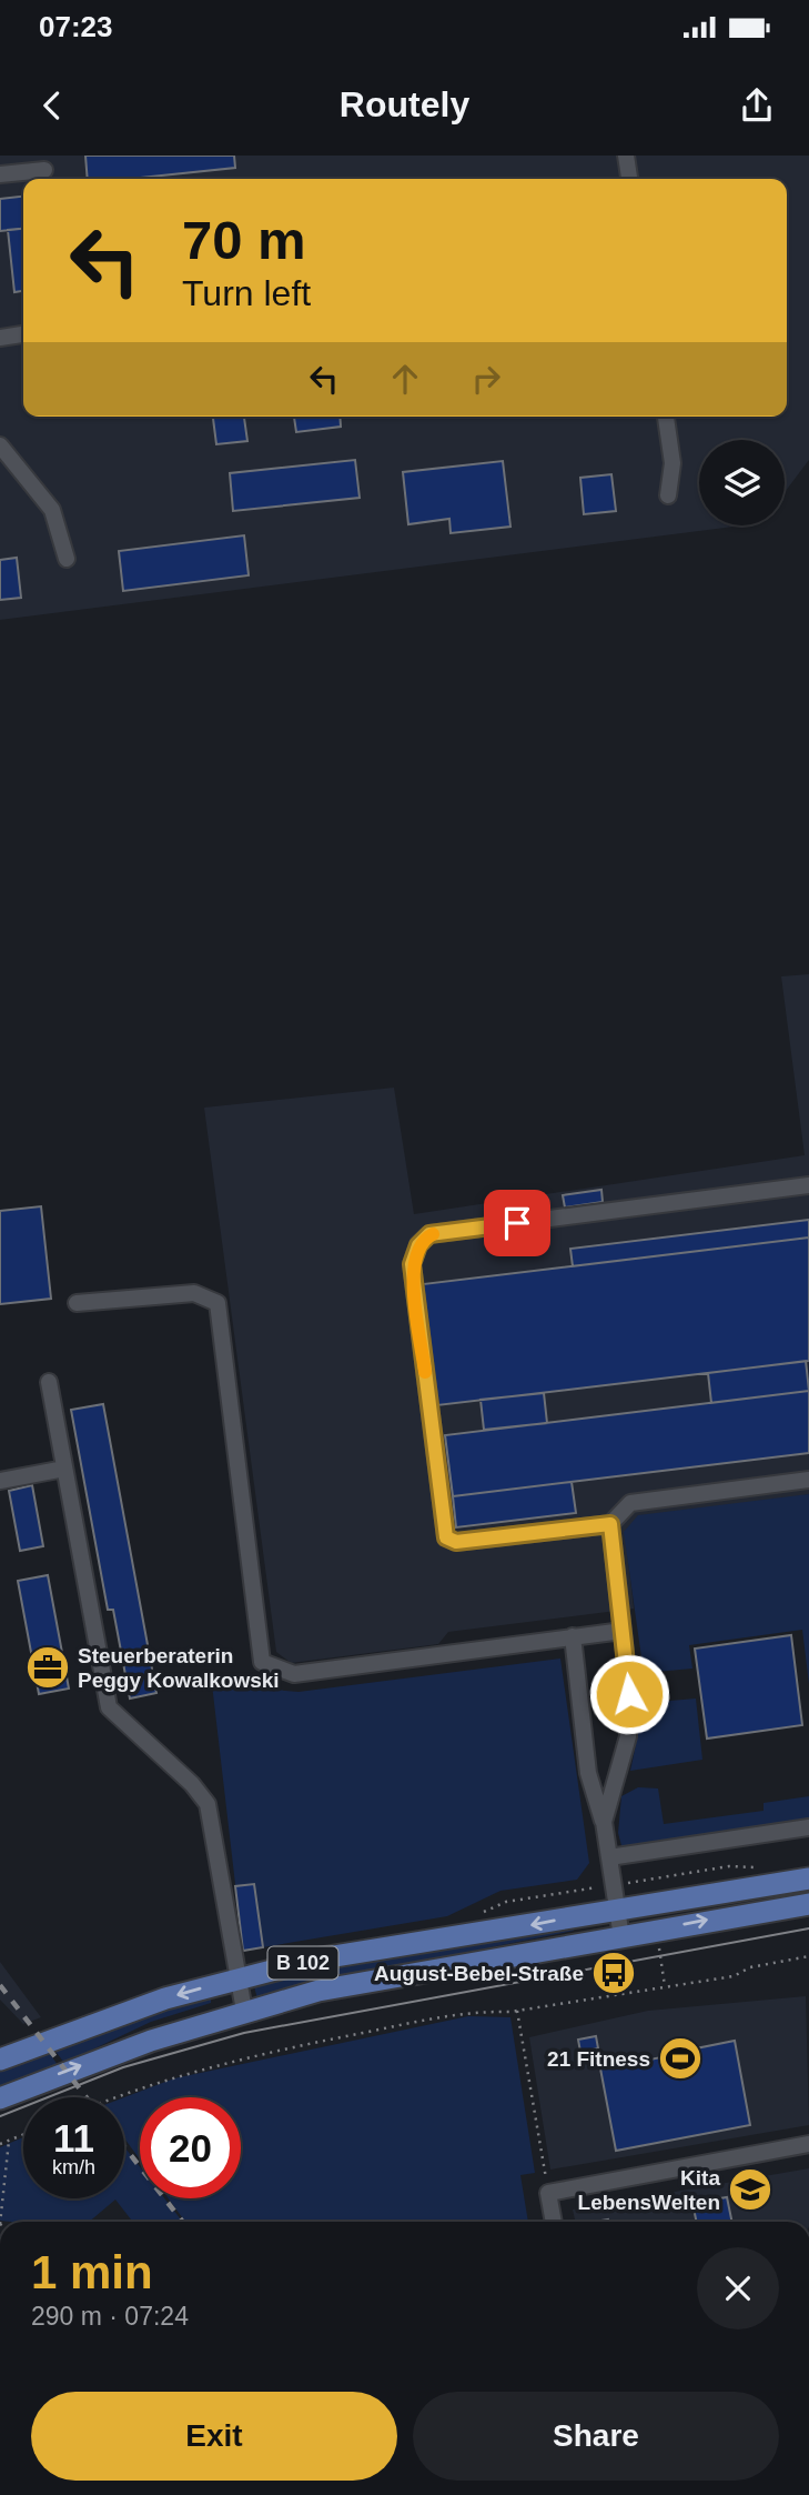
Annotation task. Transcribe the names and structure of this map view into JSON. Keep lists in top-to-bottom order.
{
  "streets": {
    "main road": ["B 102"]
  },
  "places": {
    "office": ["Steuerberaterin Peggy Kowalkowski"],
    "bus stop": ["August-Bebel-Straße"],
    "sports": ["21 Fitness"],
    "school or university": ["Kita LebensWelten"]
  },
  "page": {
    "status": "07:23",
    "header": "Routely",
    "turn": ["70 m", "Turn left"],
    "speed": "11 km/h",
    "limit": "20",
    "heading": ["1 min", "290 m · 07:24"],
    "buttons": ["Exit", "Share"]
  }
}
